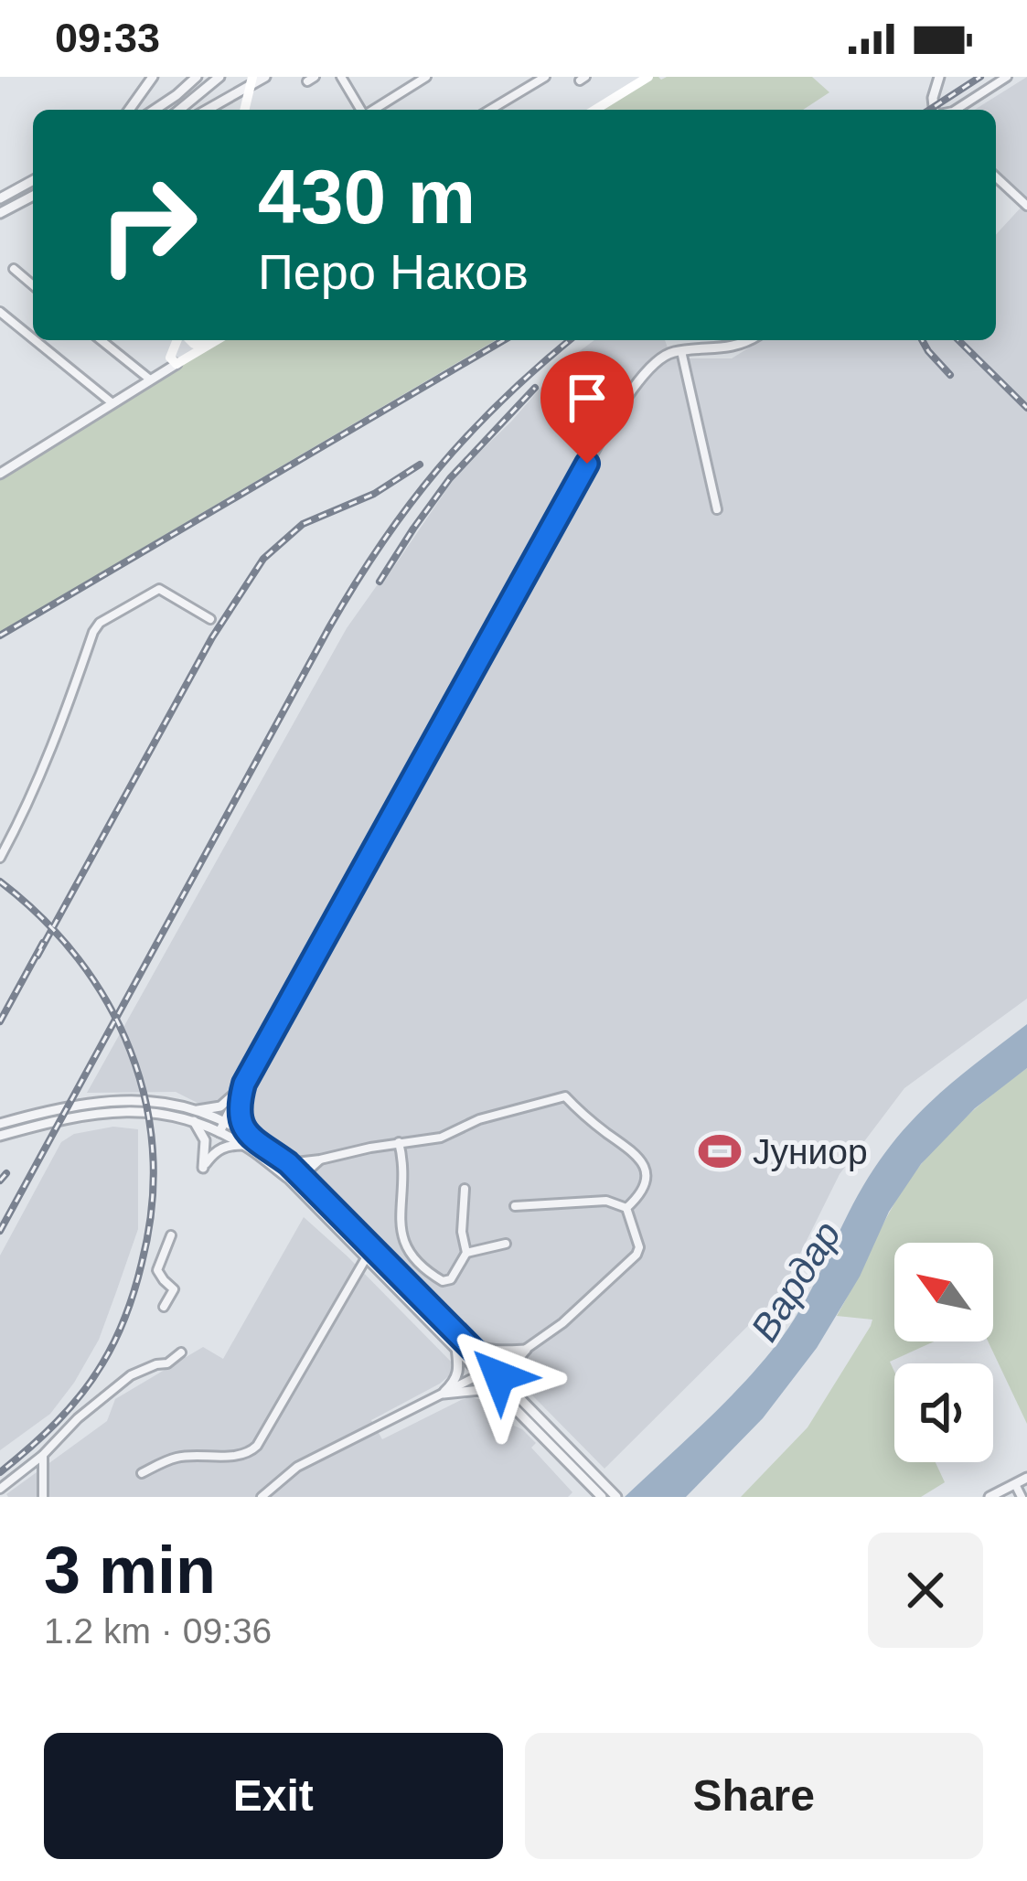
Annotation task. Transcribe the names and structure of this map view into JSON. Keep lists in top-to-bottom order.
{
  "water": ["Вардар"],
  "places": {
    "sports": ["Јуниор"]
  },
  "north": "top left",
  "page": {
    "status": "09:33",
    "turn": ["430 m", "Перо Наков"],
    "heading": ["3 min", "1.2 km · 09:36"],
    "buttons": ["Exit", "Share"]
  }
}
